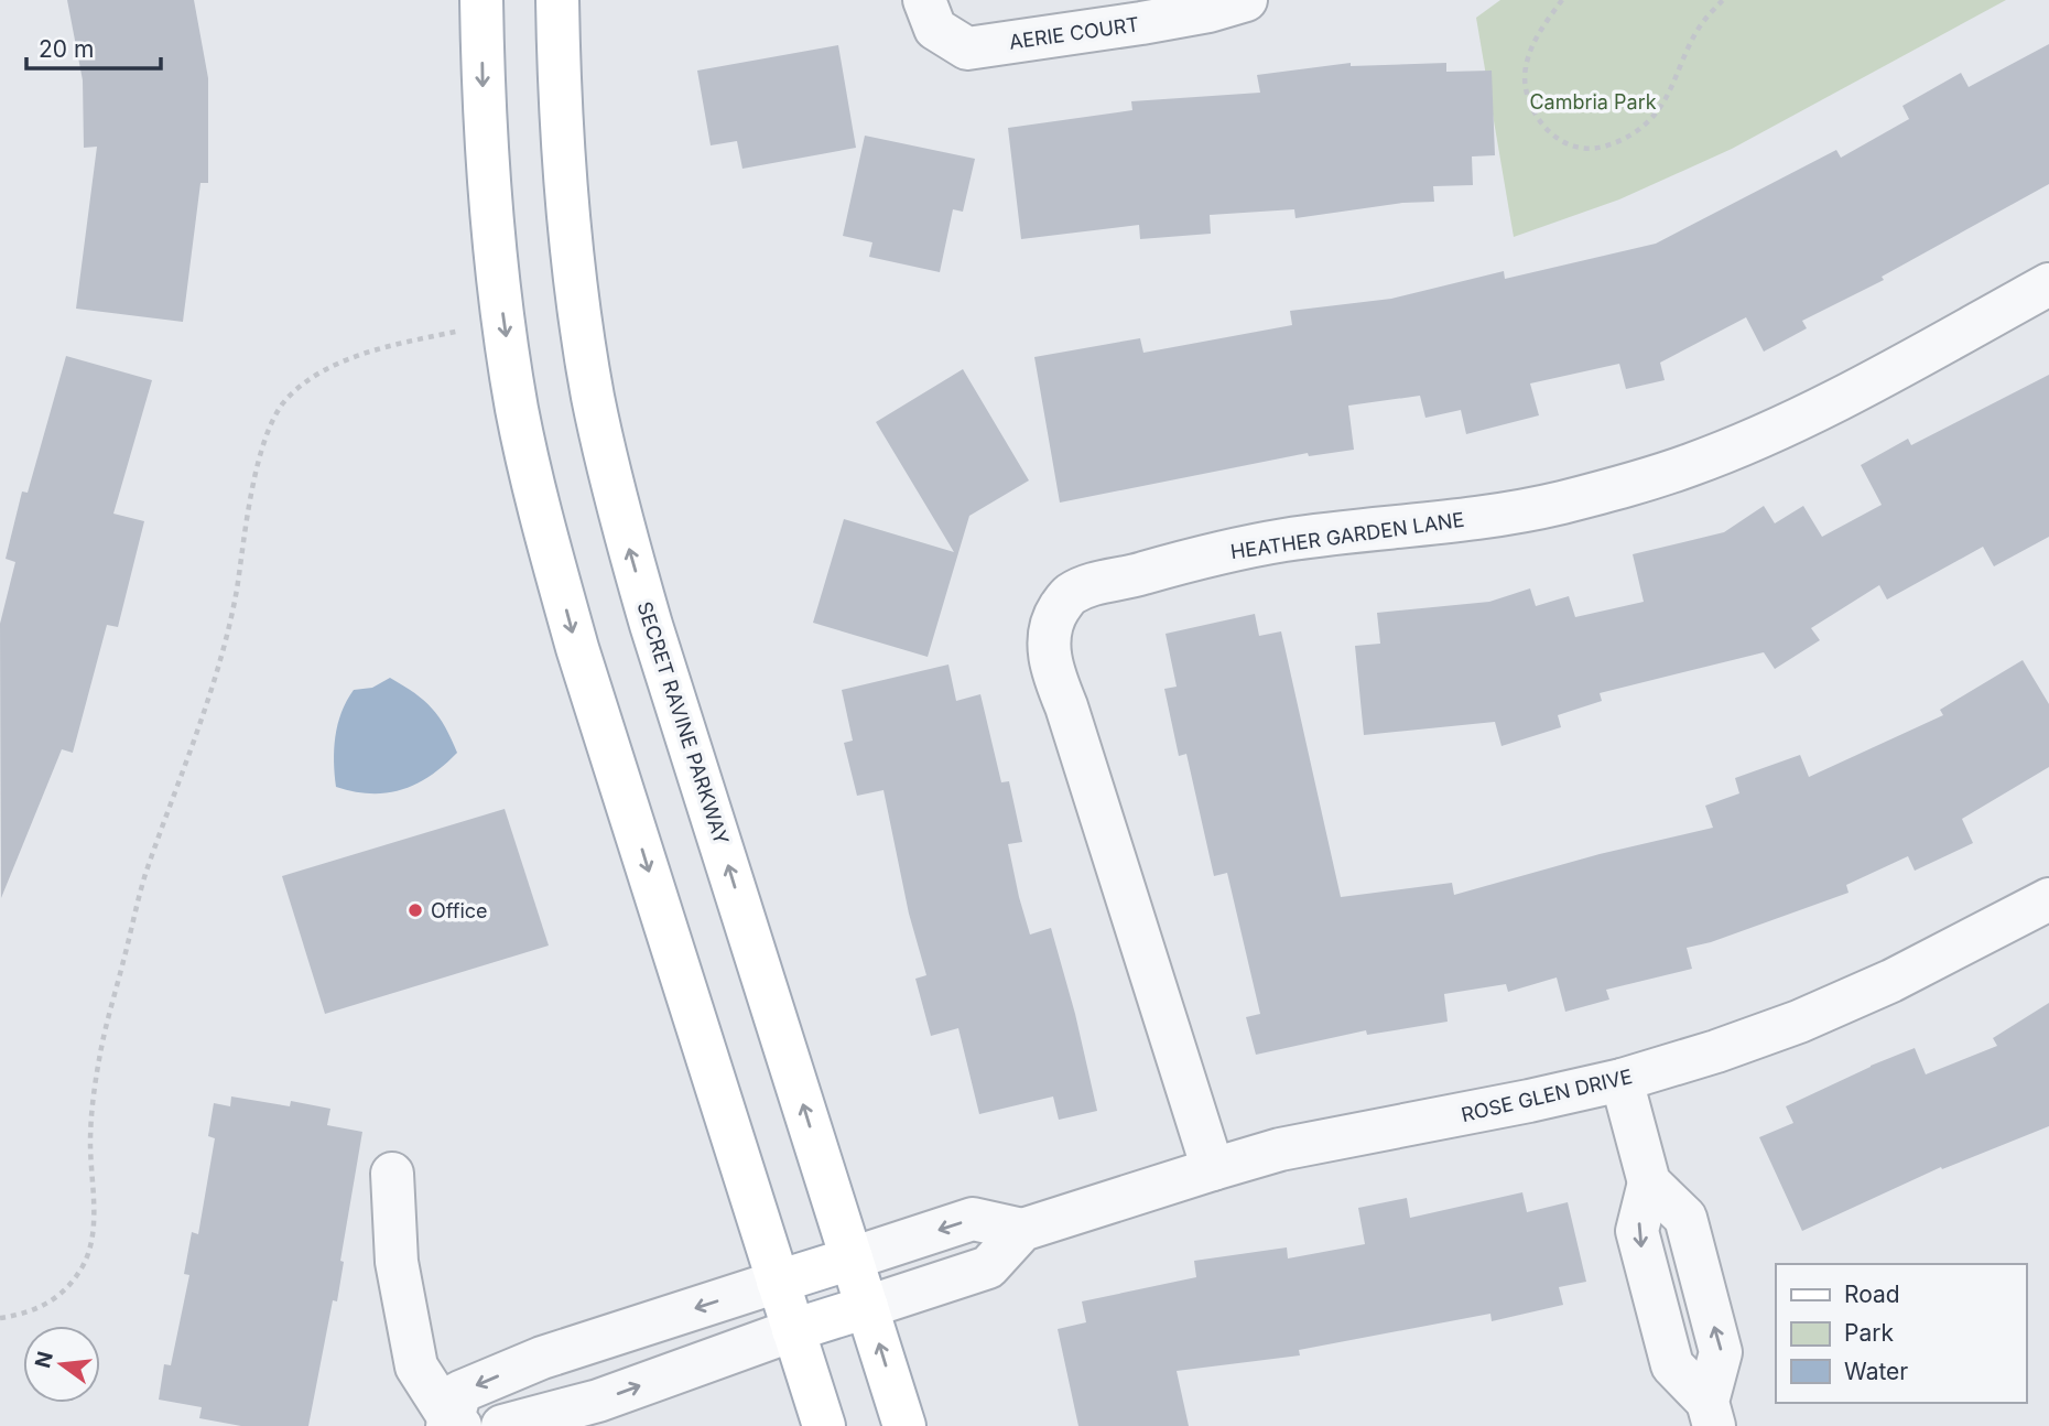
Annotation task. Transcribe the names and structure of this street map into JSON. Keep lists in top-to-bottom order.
{
  "streets": {
    "main road": ["SECRET RAVINE PARKWAY"],
    "street": ["AERIE COURT", "HEATHER GARDEN LANE", "ROSE GLEN DRIVE"]
  },
  "crossings": [
    ["HEATHER GARDEN LANE", "ROSE GLEN DRIVE"]
  ],
  "parks": ["Cambria Park"],
  "places": ["Office"],
  "legend": ["Road", "Park", "Water"],
  "scale_bar": "20 m",
  "north": "left"
}
